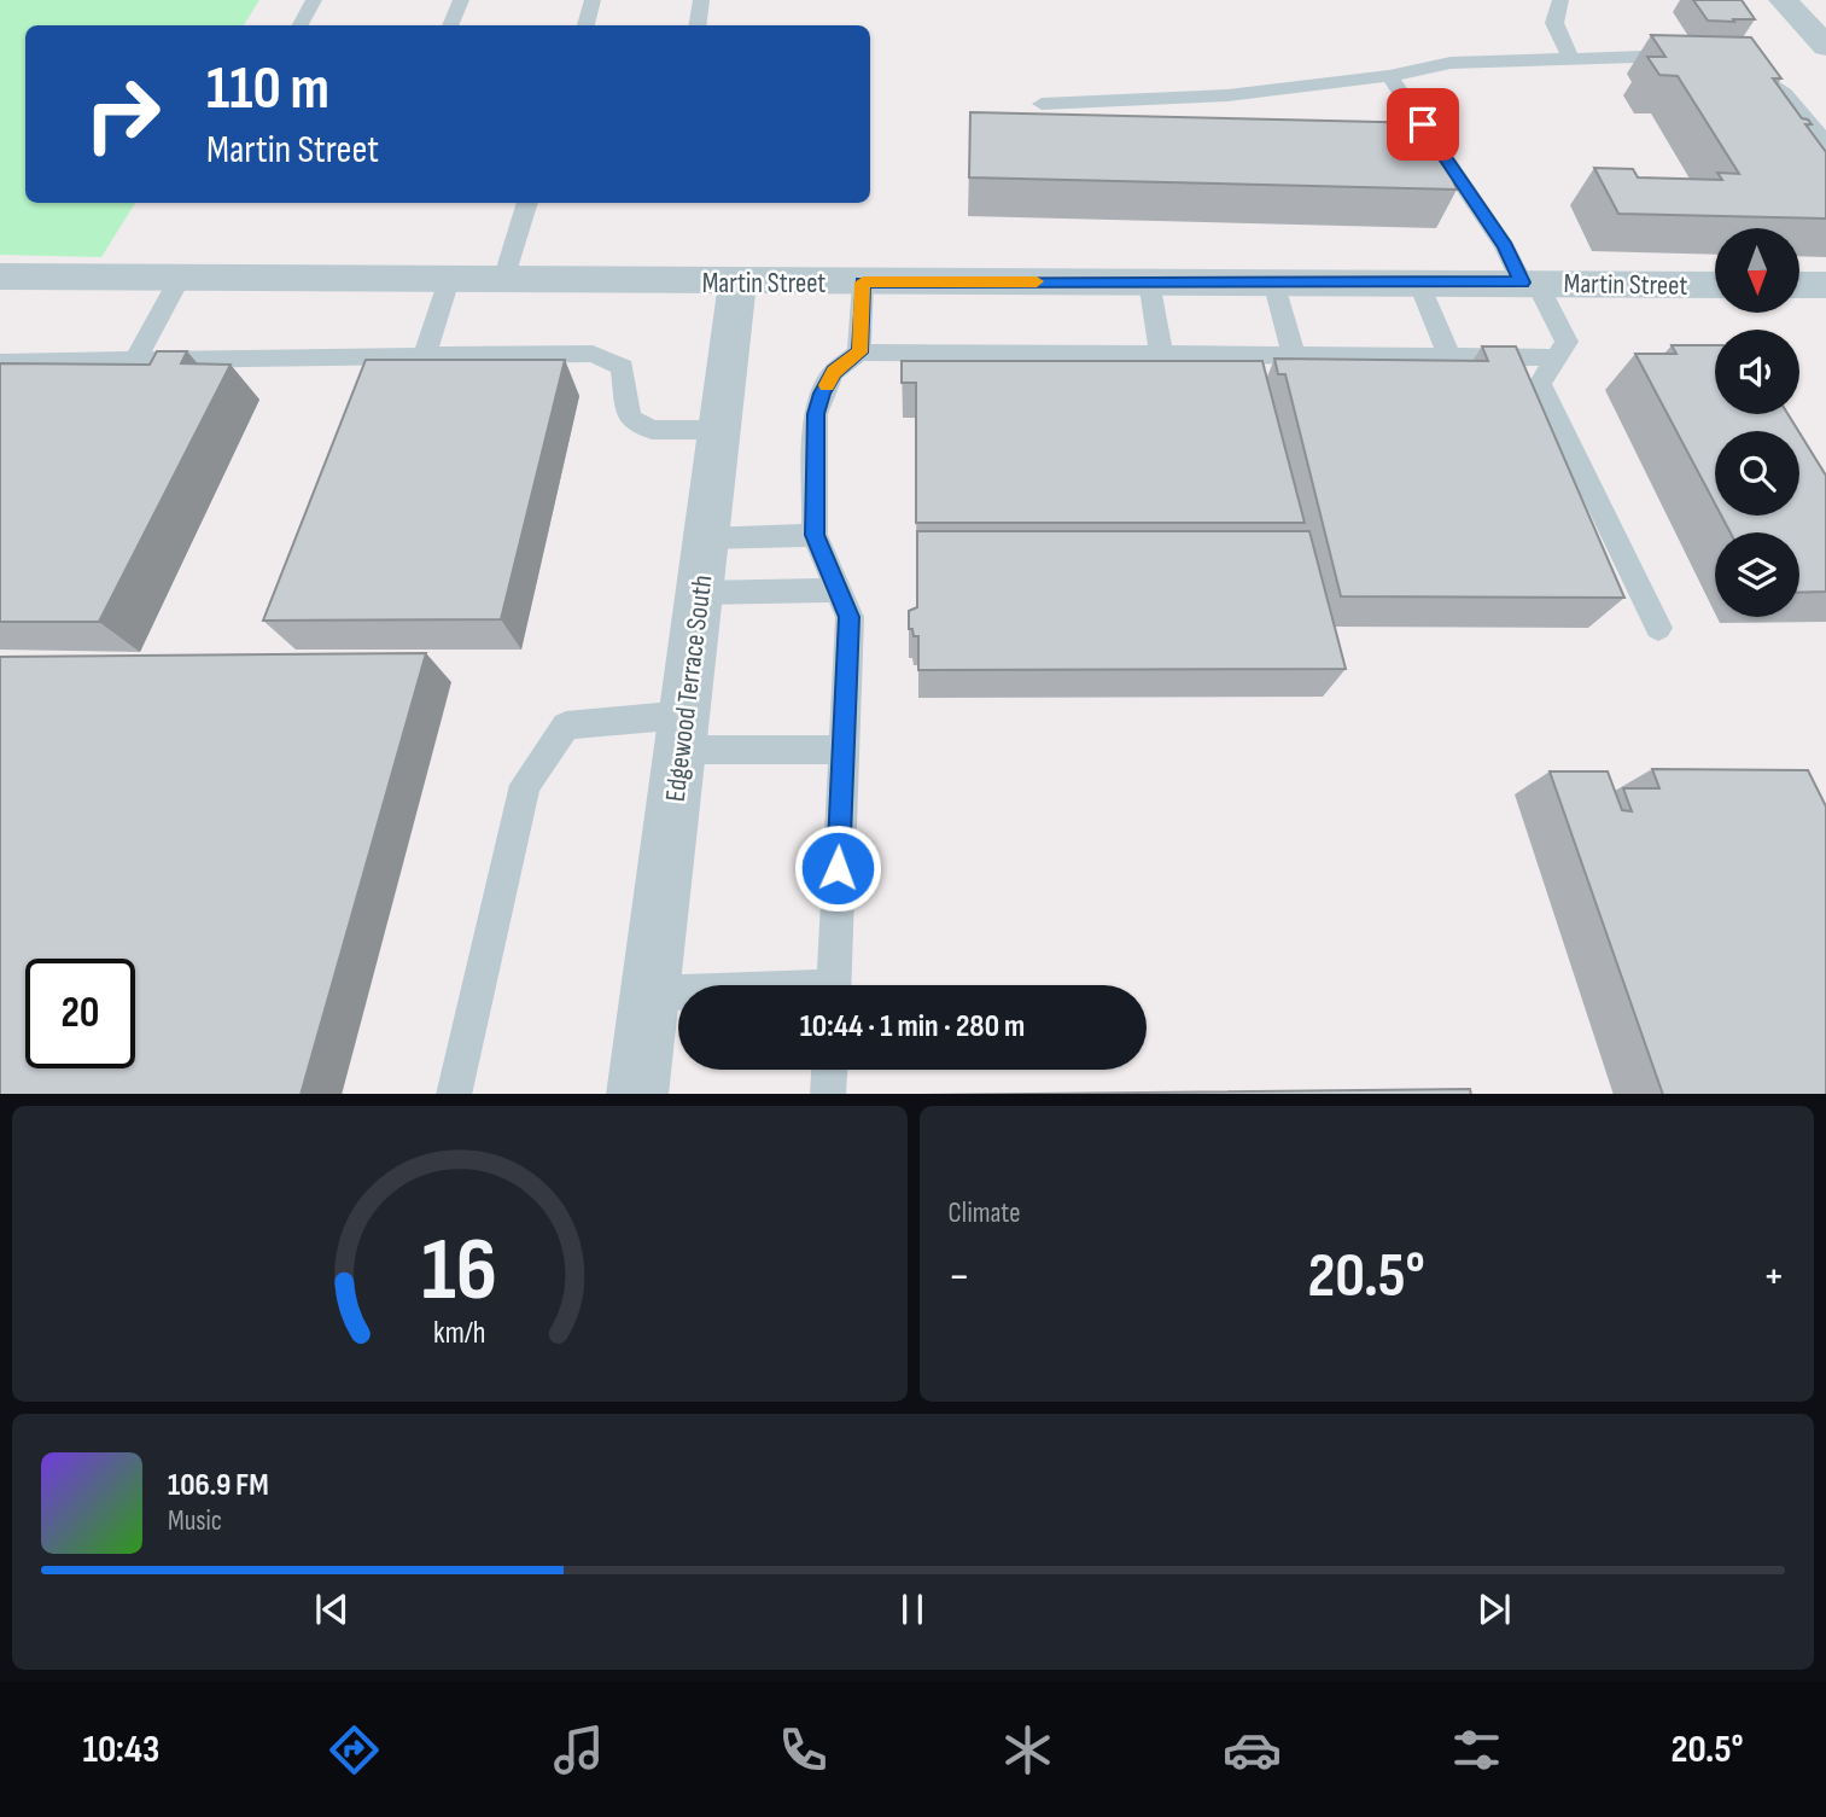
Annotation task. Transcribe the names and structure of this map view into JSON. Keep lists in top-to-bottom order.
{
  "streets": {
    "street": ["Martin Street", "Edgewood Terrace South"]
  },
  "crossings": [
    ["Martin Street", "Edgewood Terrace South"]
  ],
  "north": "bottom",
  "page": {
    "turn": ["110 m", "Martin Street"],
    "limit": "20",
    "trip": "10:44 · 1 min · 280 m",
    "tile": "Climate",
    "heat": ["−", "20.5°", "+"],
    "song": ["106.9 FM", "Music"],
    "tabs": ["10:43", "20.5°"],
    "gauge": ["16", "km/h"]
  }
}
